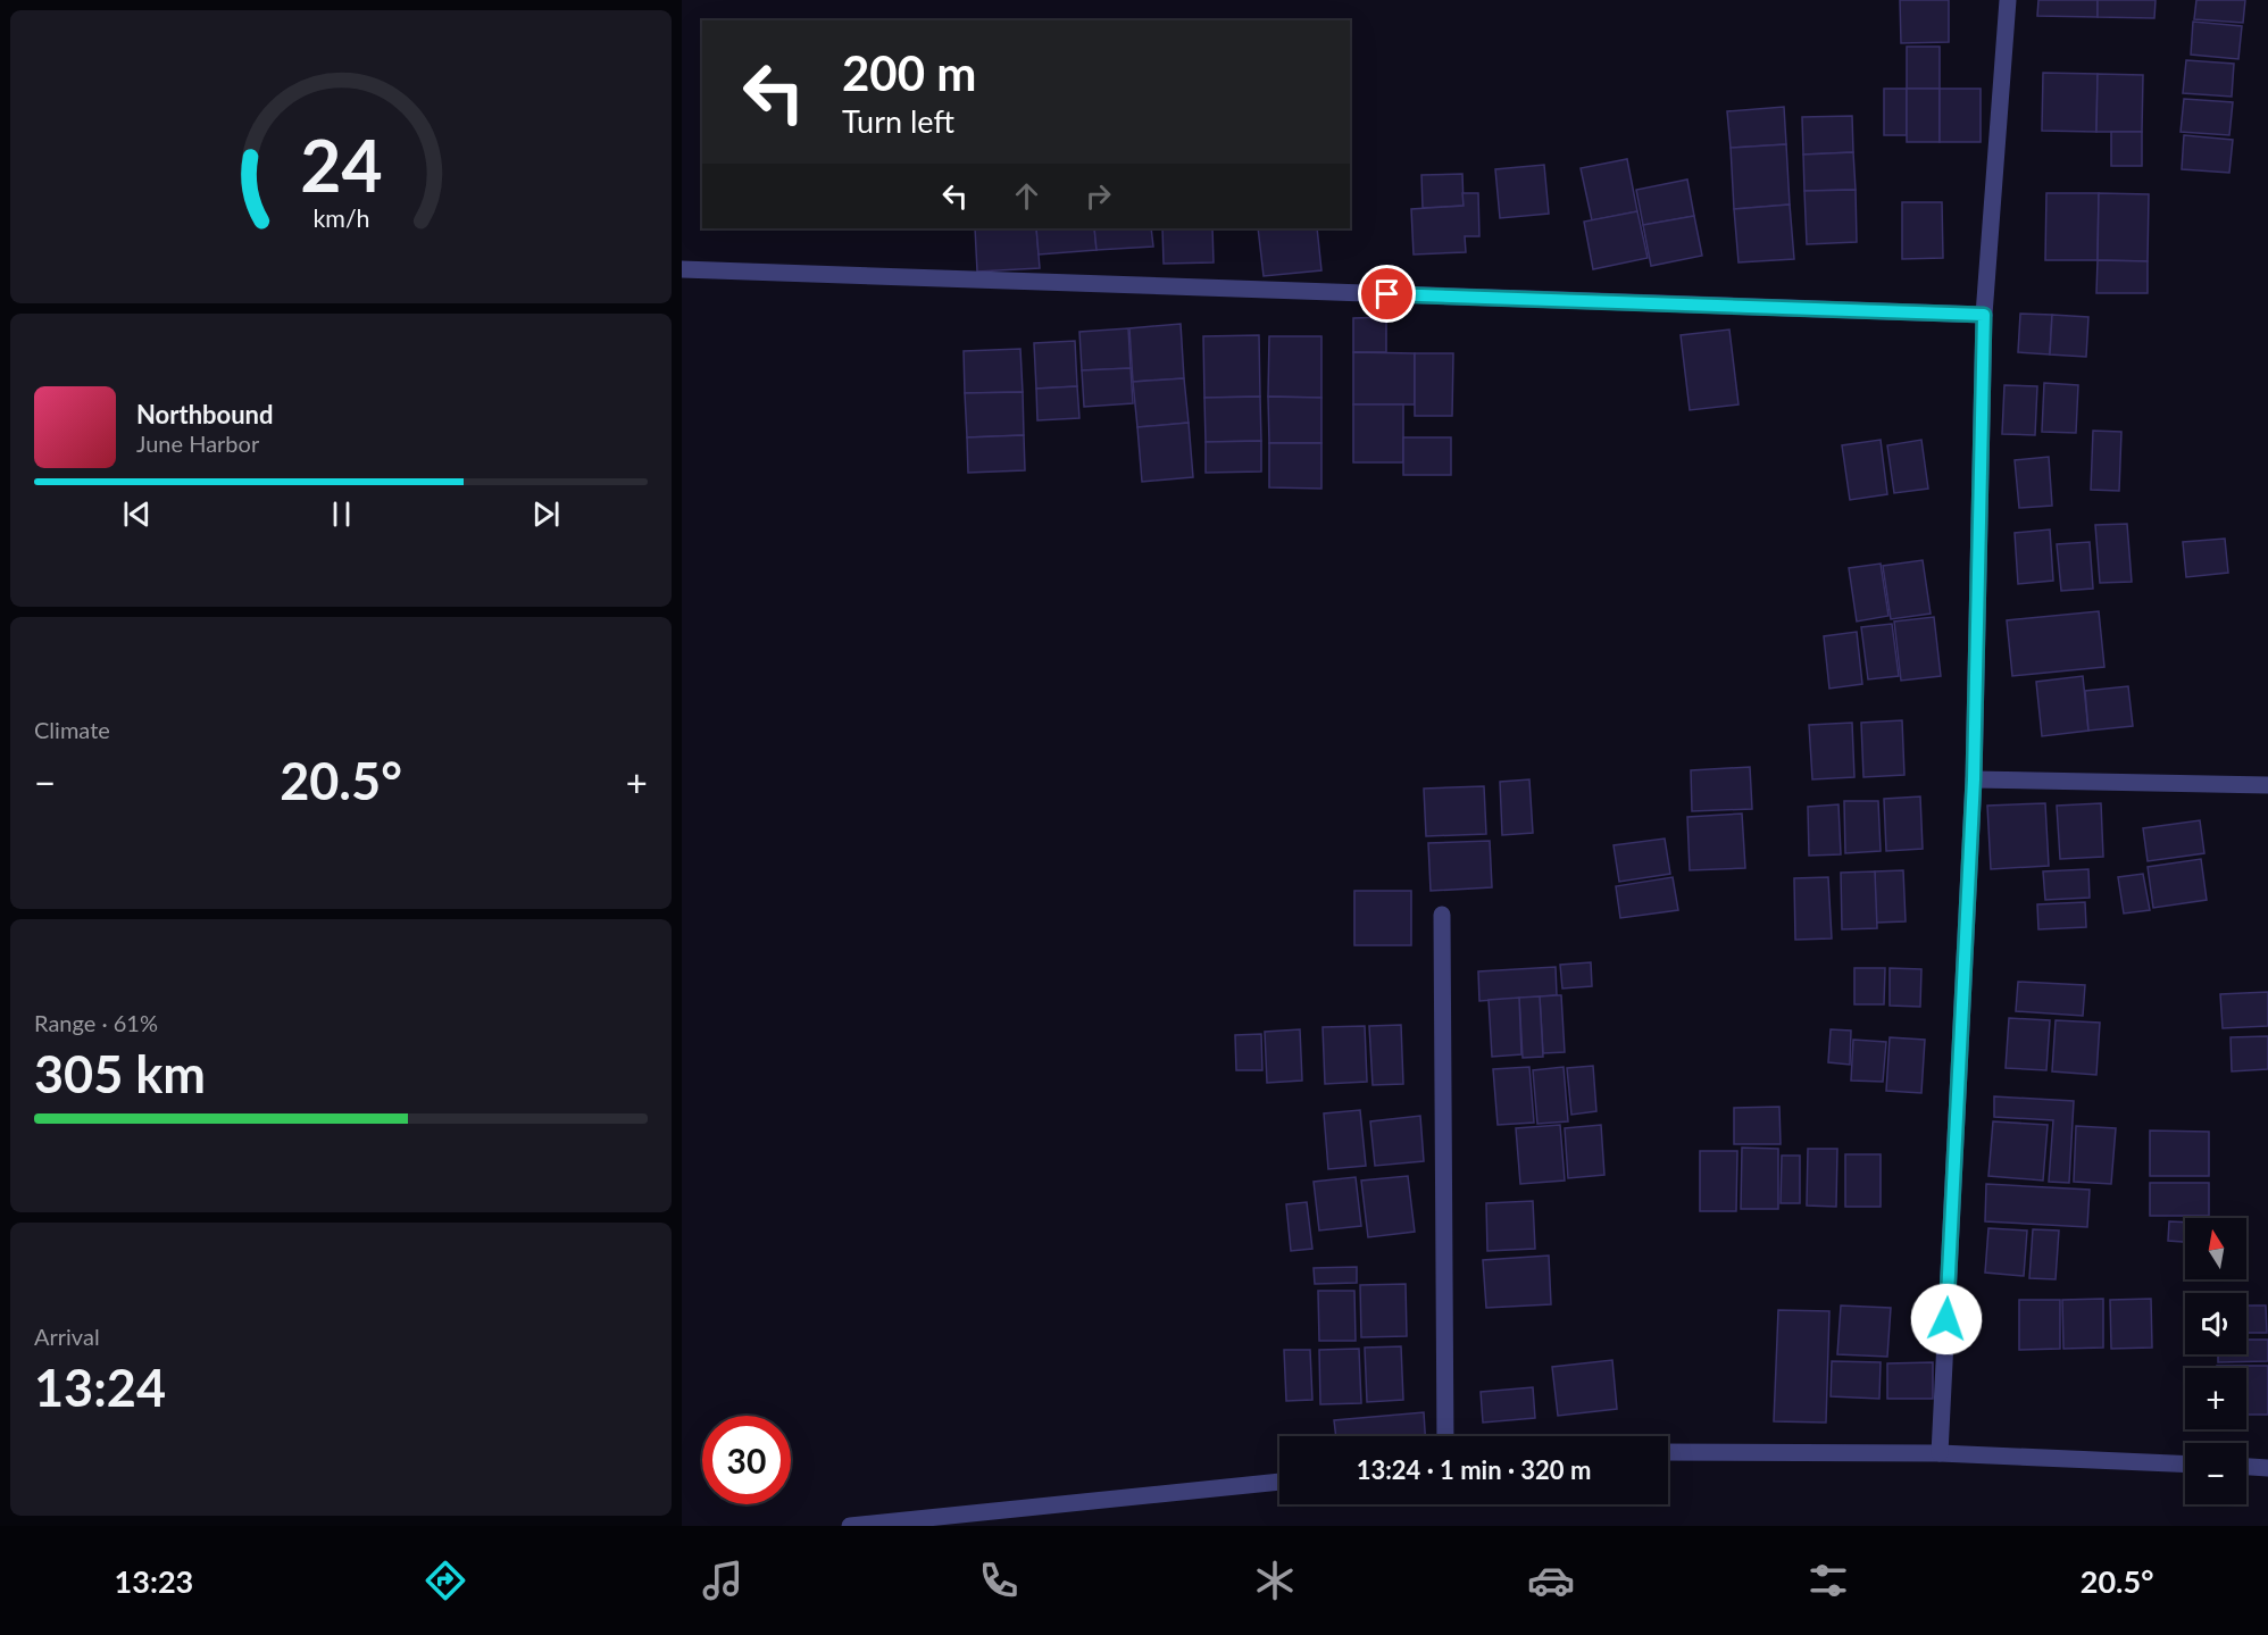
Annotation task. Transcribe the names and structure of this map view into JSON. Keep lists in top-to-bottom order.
{
  "north": "top",
  "page": {
    "turn": ["200 m", "Turn left"],
    "song": ["Northbound", "June Harbor"],
    "tile": [
      "Climate",
      ["Range · 61%", "305 km"],
      ["Arrival", "13:24"]
    ],
    "heat": ["−", "20.5°", "+"],
    "map_buttons": ["+", "−"],
    "limit": "30",
    "trip": "13:24 · 1 min · 320 m",
    "tabs": ["13:23", "20.5°"],
    "gauge": ["24", "km/h"]
  }
}
